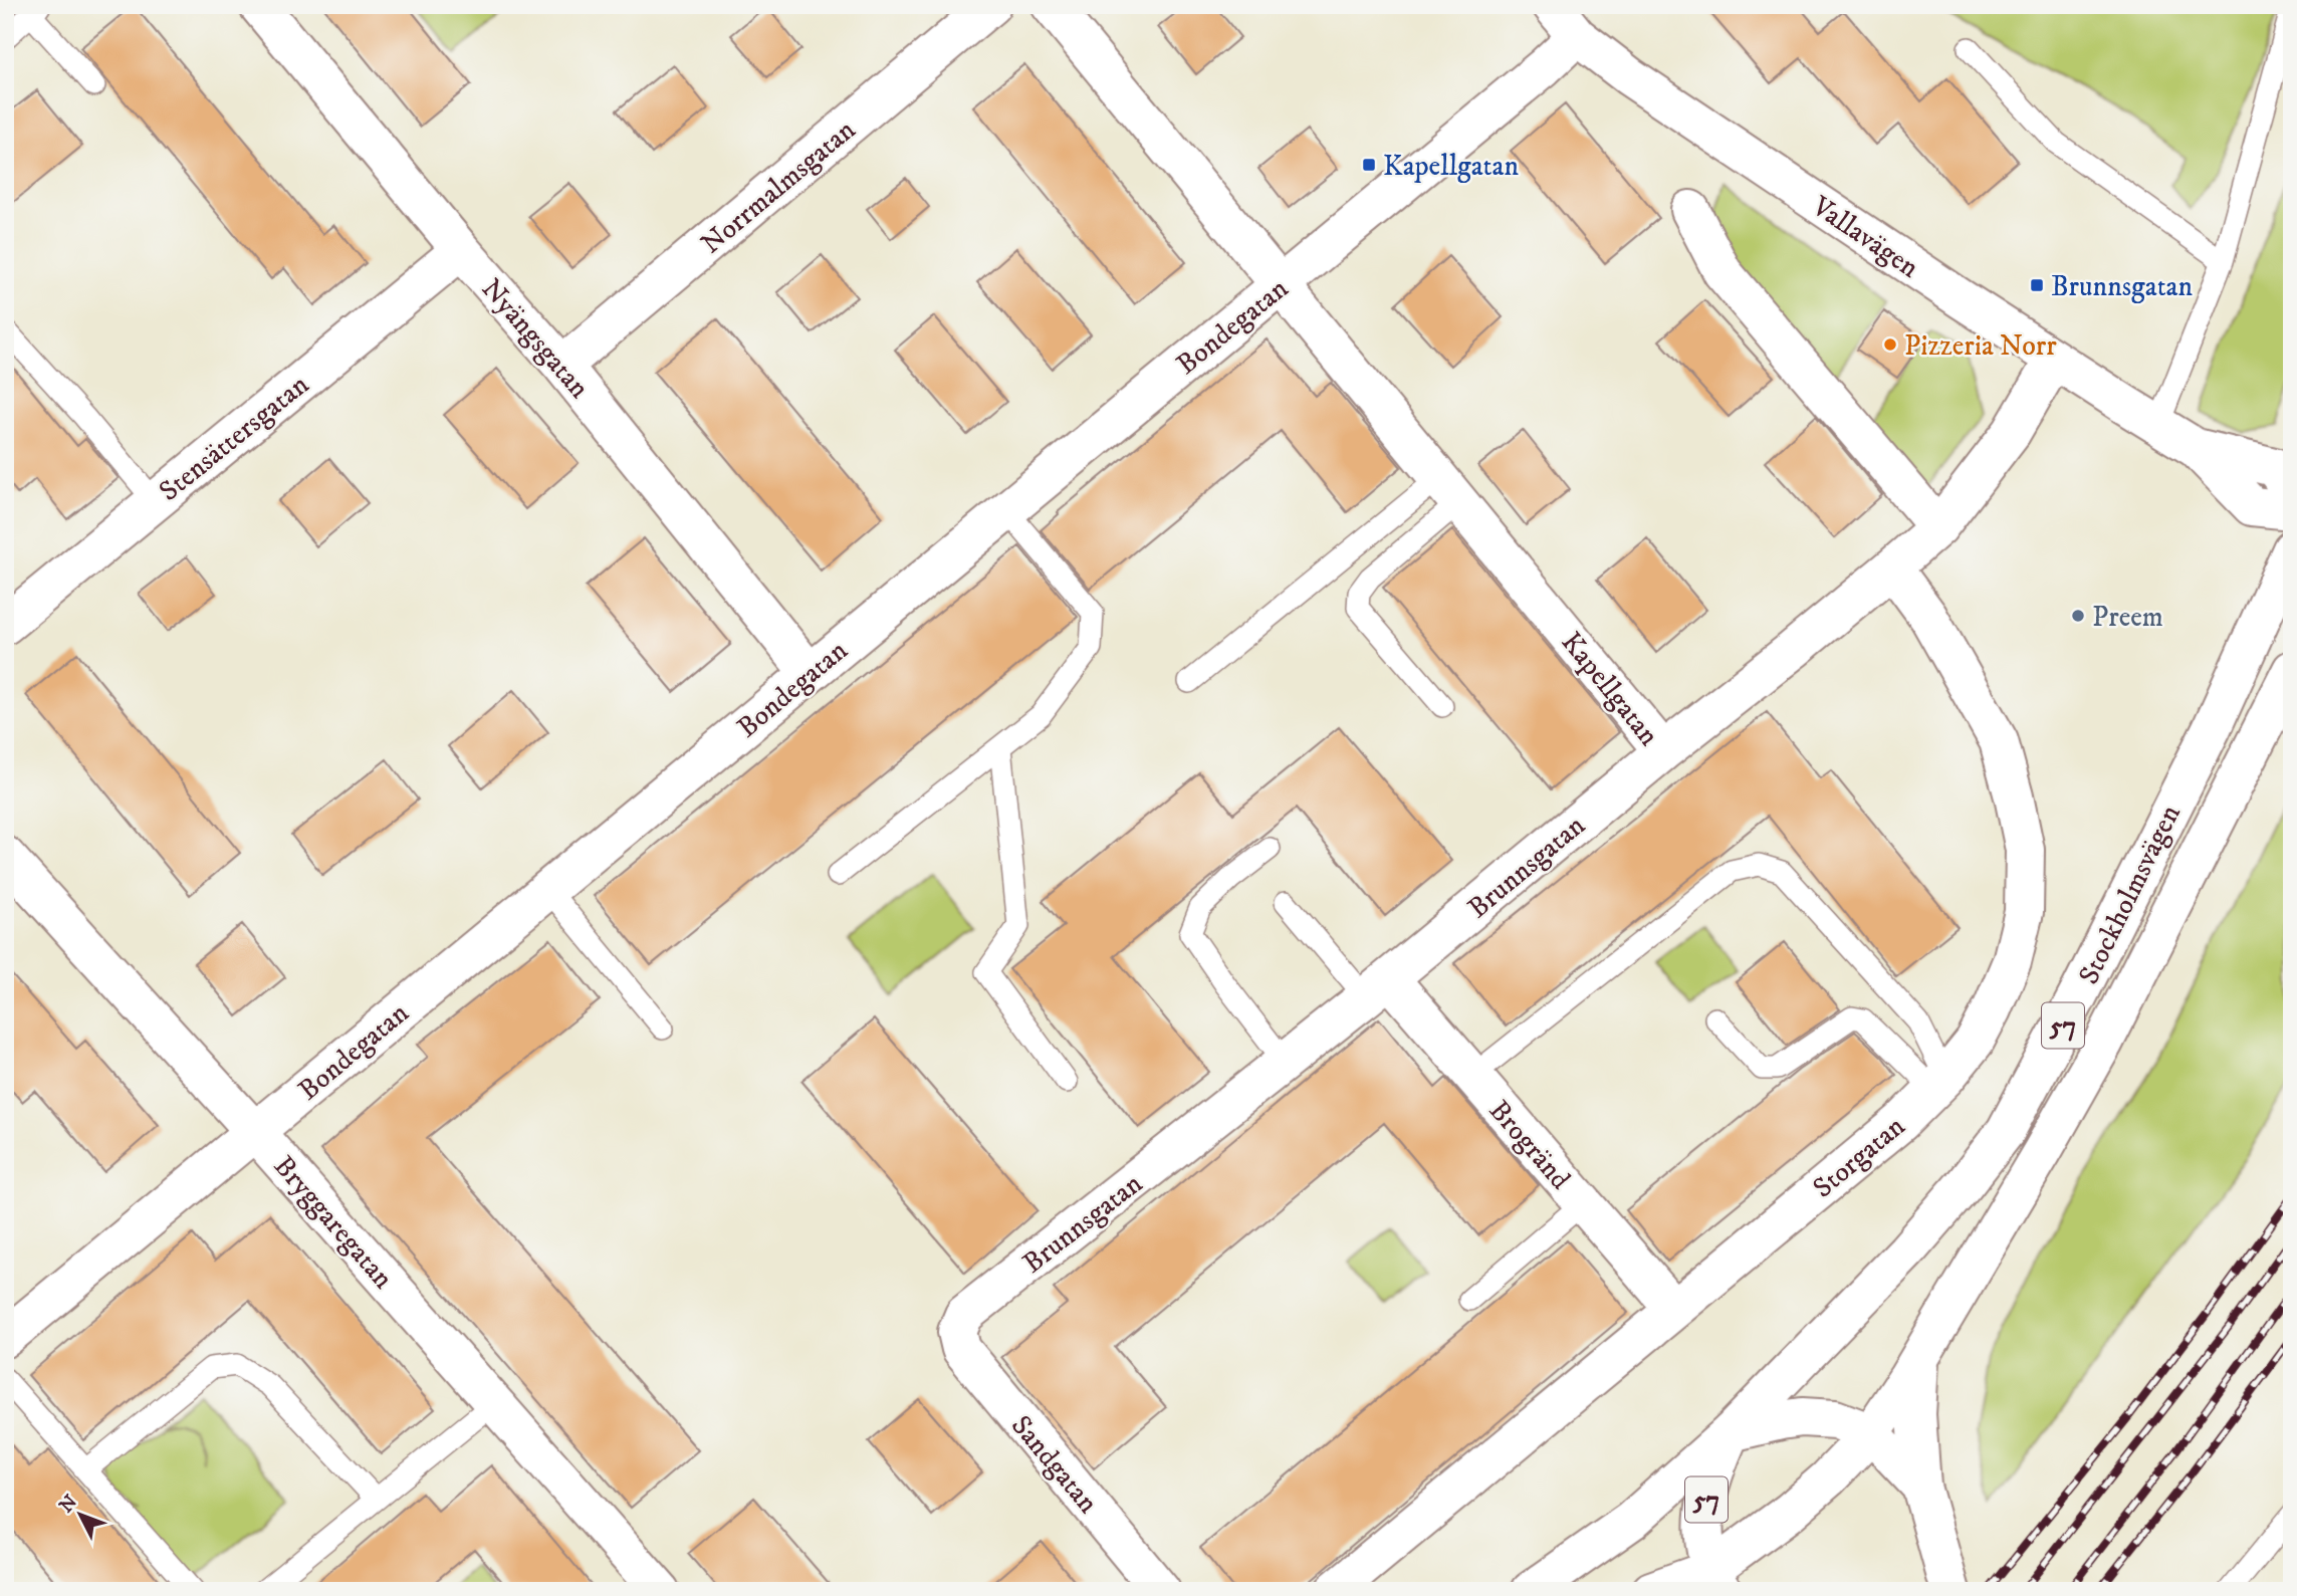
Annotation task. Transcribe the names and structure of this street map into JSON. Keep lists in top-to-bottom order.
{
  "streets": {
    "street": [
      "Norrmalmsgatan",
      "Vallavägen",
      "Bondegatan",
      "Nyängsgatan",
      "Stensättersgatan",
      "Kapellgatan",
      "Brunnsgatan",
      "Stockholmsvägen",
      "57",
      "Brogränd",
      "Storgatan",
      "Bryggaregatan",
      "Sandgatan"
    ]
  },
  "crossings": [
    ["Norrmalmsgatan", "Nyängsgatan"],
    ["Vallavägen", "Bondegatan"],
    ["Vallavägen", "Brunnsgatan"],
    ["Bondegatan", "Nyängsgatan"],
    ["Bondegatan", "Kapellgatan"],
    ["Bondegatan", "Bryggaregatan"],
    ["Nyängsgatan", "Stensättersgatan"],
    ["Kapellgatan", "Brunnsgatan"],
    ["Brunnsgatan", "Brogränd"],
    ["Brunnsgatan", "Storgatan"],
    ["Brunnsgatan", "Sandgatan"],
    ["Stockholmsvägen", "57"],
    ["Brogränd", "Storgatan"]
  ],
  "places": {
    "transit": ["Kapellgatan", "Brunnsgatan"],
    "other": ["Pizzeria Norr", "Preem"]
  },
  "north": "top left"
}
